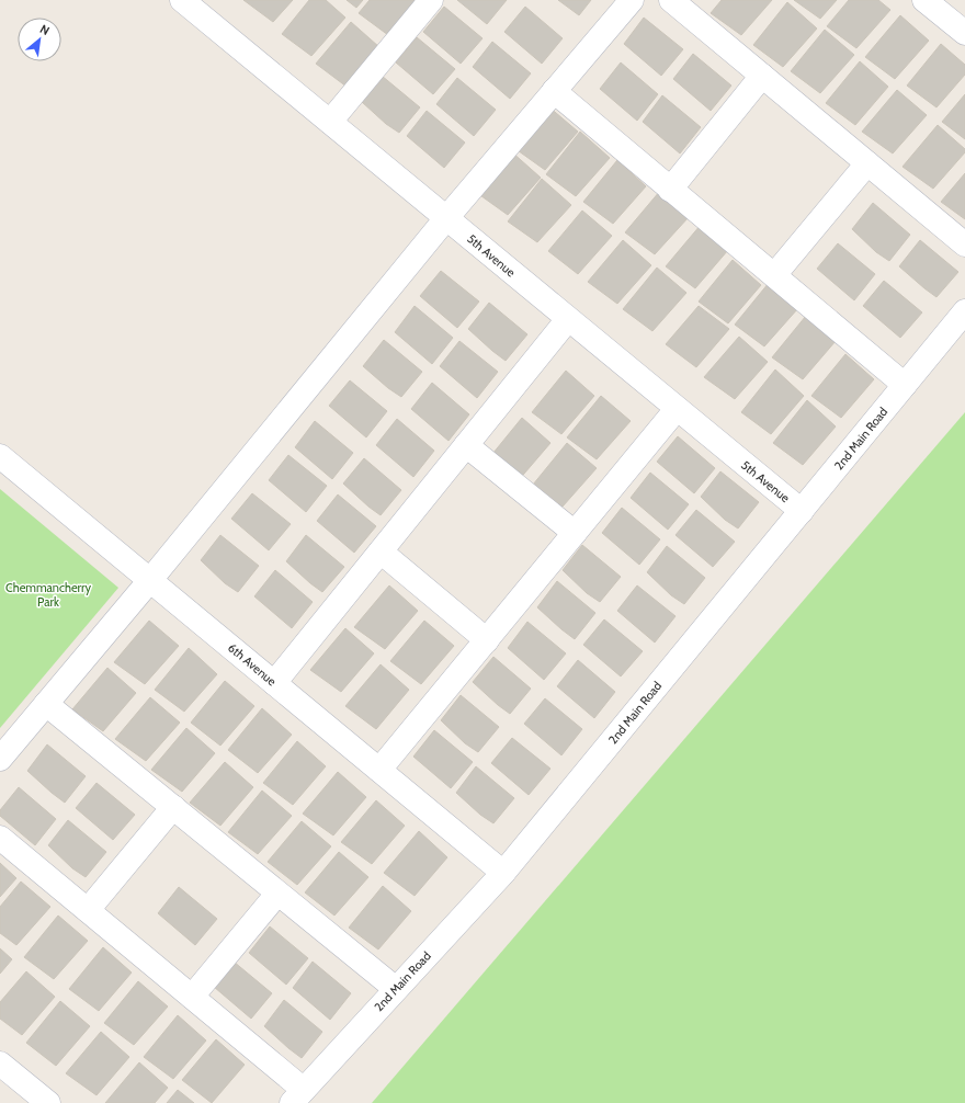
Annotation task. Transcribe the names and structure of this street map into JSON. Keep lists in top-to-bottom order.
{
  "streets": {
    "street": ["5th Avenue", "2nd Main Road", "6th Avenue"]
  },
  "crossings": [
    ["5th Avenue", "2nd Main Road"],
    ["2nd Main Road", "6th Avenue"]
  ],
  "parks": ["Chemmancherry Park"],
  "north": "top right"
}
